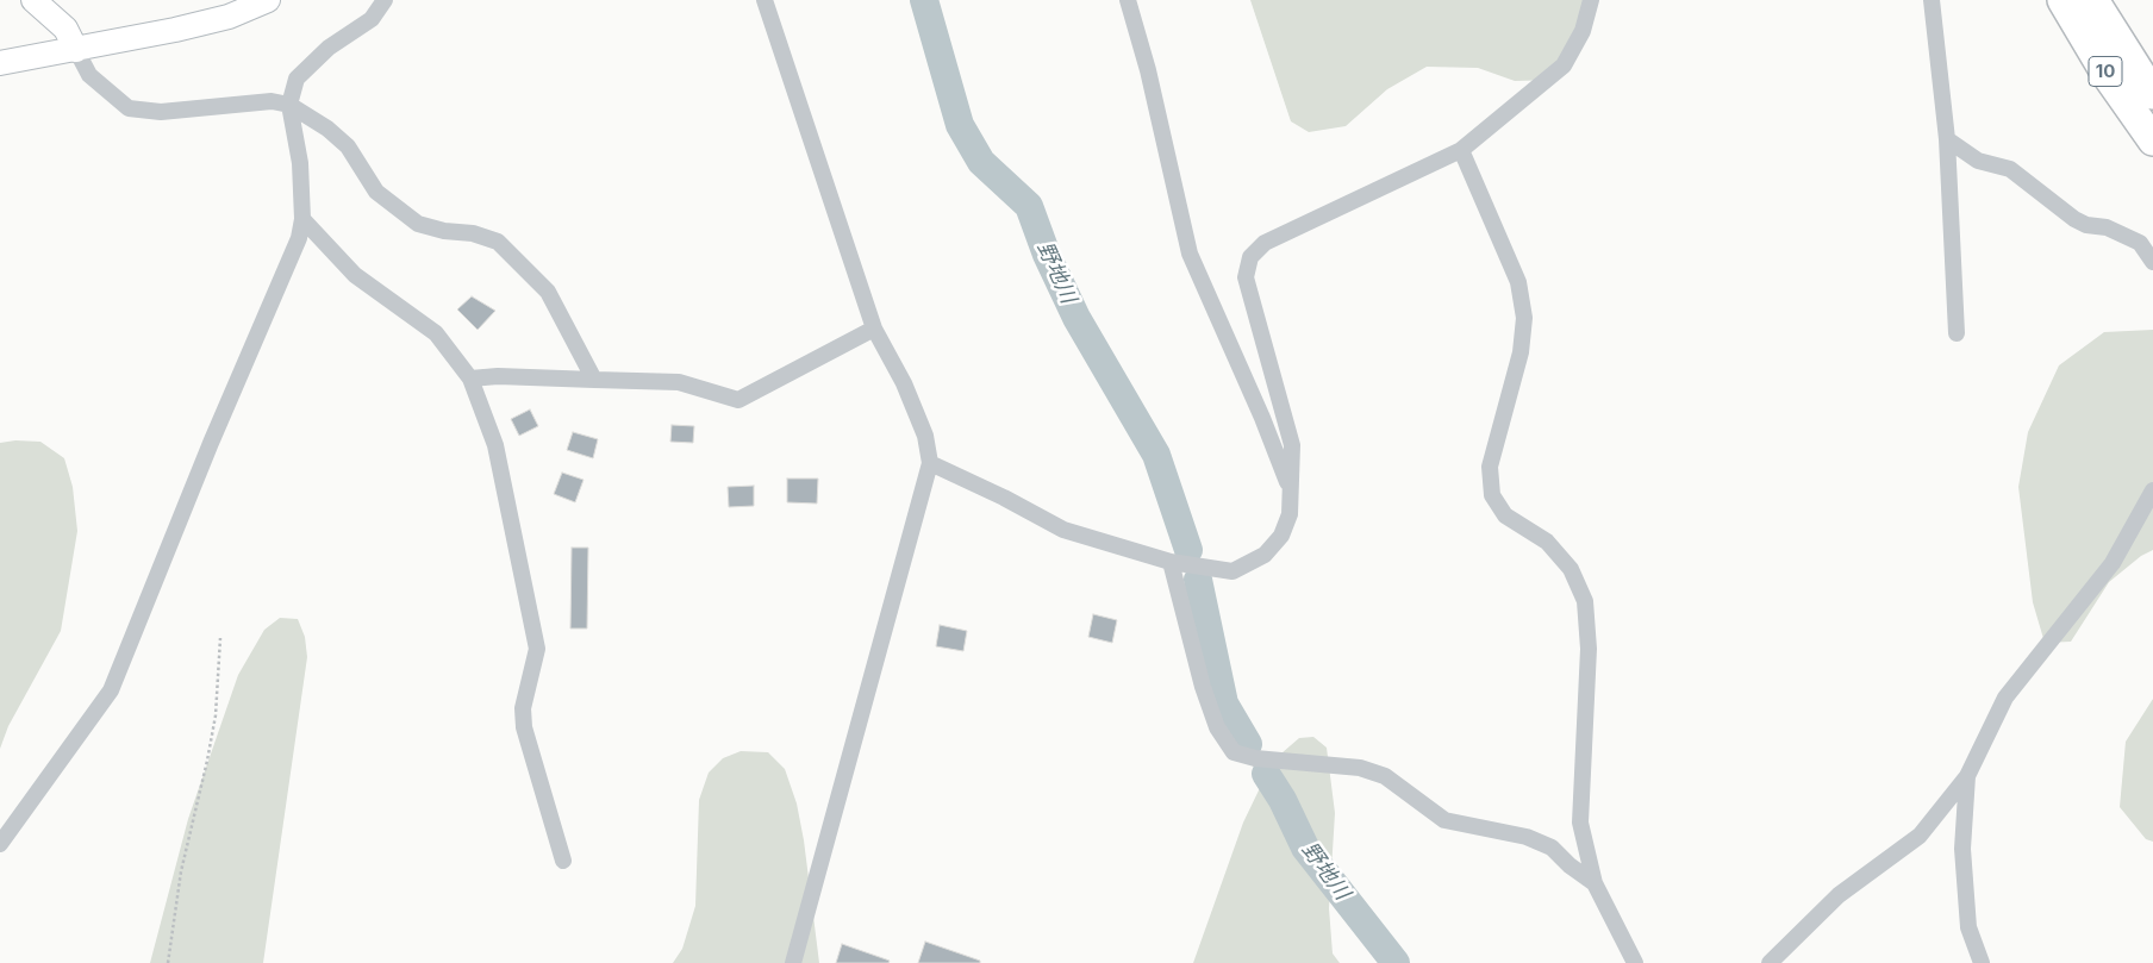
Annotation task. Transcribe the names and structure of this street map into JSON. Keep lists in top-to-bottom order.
{
  "streets": {
    "highway": ["10"]
  },
  "water": ["野地川"]
}
